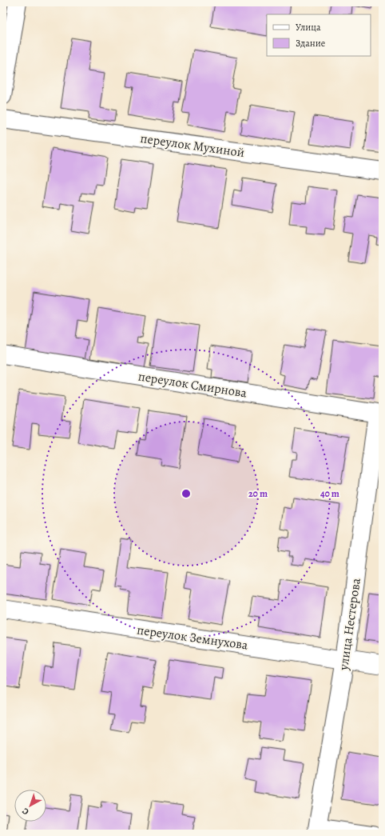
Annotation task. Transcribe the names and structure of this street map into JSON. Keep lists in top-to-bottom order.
{
  "streets": {
    "street": [
      "переулок Мухиной",
      "переулок Смирнова",
      "улица Нестерова",
      "переулок Земнухова"
    ]
  },
  "crossings": [
    ["переулок Смирнова", "улица Нестерова"],
    ["улица Нестерова", "переулок Земнухова"]
  ],
  "legend": ["Улица", "Здание"],
  "north": "bottom left",
  "rings": ["20 m", "40 m"]
}
